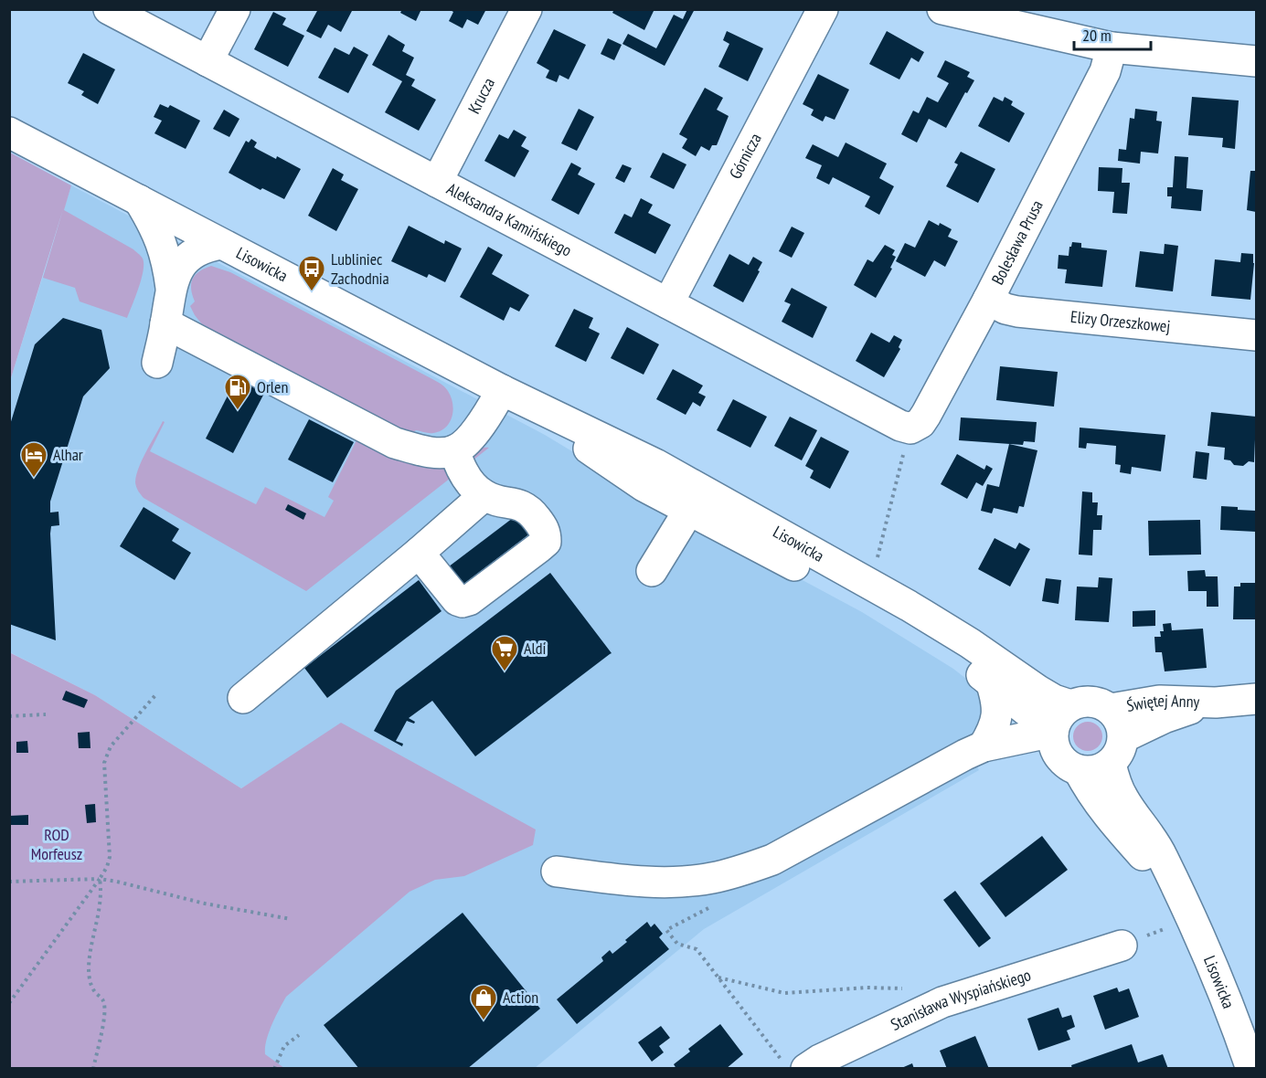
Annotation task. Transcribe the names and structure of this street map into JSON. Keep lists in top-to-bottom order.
{
  "streets": {
    "street": [
      "Krucza",
      "Górnicza",
      "Aleksandra Kamińskiego",
      "Bolesława Prusa",
      "Lisowicka",
      "Elizy Orzeszkowej",
      "Świętej Anny",
      "Stanisława Wyspiańskiego"
    ]
  },
  "crossings": [
    ["Krucza", "Aleksandra Kamińskiego"],
    ["Górnicza", "Aleksandra Kamińskiego"],
    ["Aleksandra Kamińskiego", "Bolesława Prusa"],
    ["Bolesława Prusa", "Elizy Orzeszkowej"],
    ["Lisowicka", "Świętej Anny"]
  ],
  "parks": ["ROD Morfeusz"],
  "places": {
    "bus stop": ["Lubliniec Zachodnia"],
    "fuel station": ["Orlen"],
    "hotel": ["Alhar"],
    "supermarket": ["Aldi"],
    "shop": ["Action"]
  },
  "scale_bar": "20 m"
}
